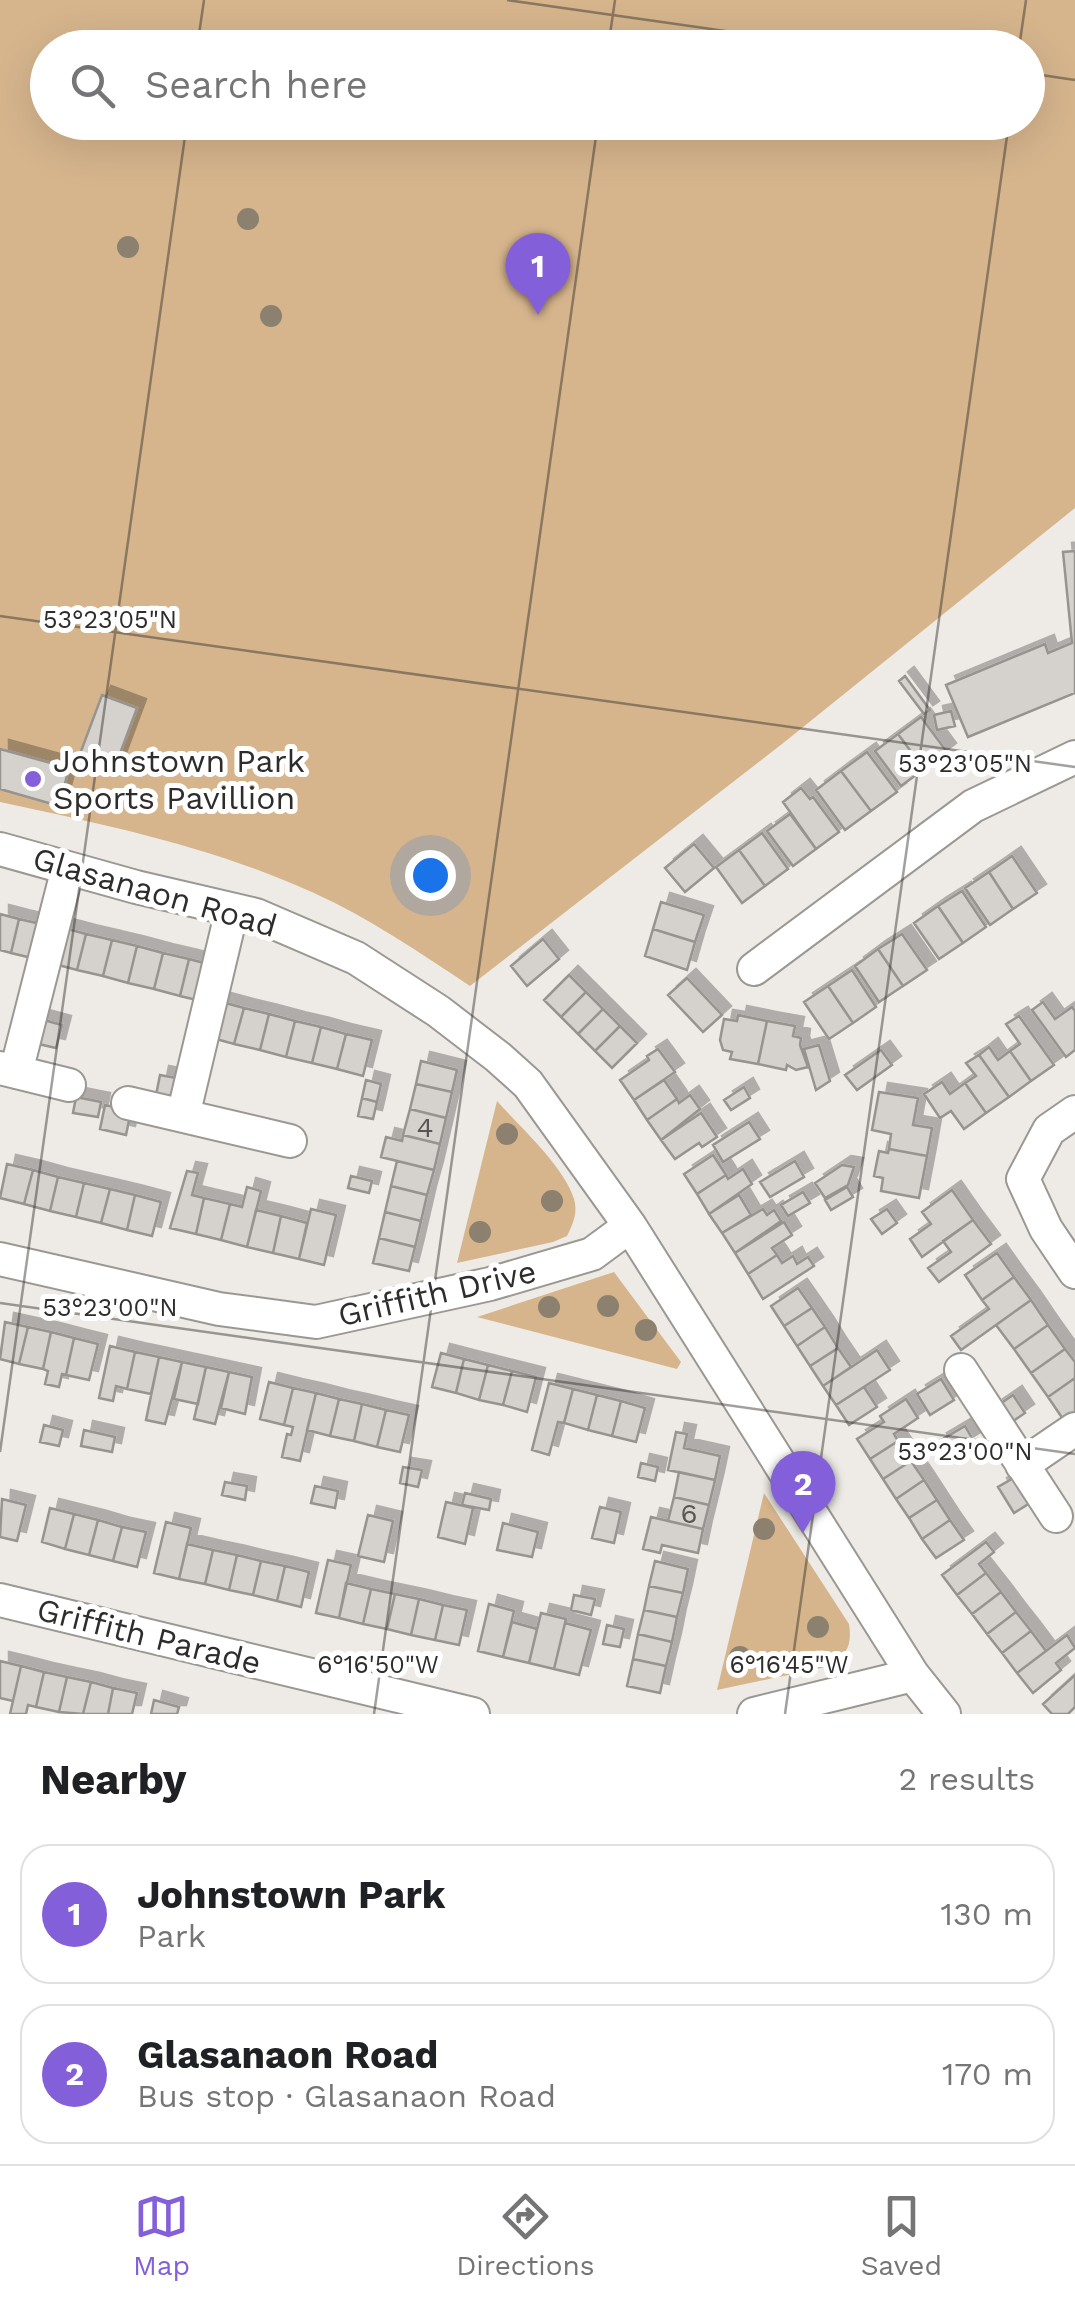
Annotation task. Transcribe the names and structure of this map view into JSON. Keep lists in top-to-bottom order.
{
  "streets": {
    "street": ["Glasanaon Road", "Griffith Drive", "Griffith Parade"]
  },
  "crossings": [
    ["Glasanaon Road", "Griffith Drive"]
  ],
  "places": ["Johnstown Park Sports Pavillion"],
  "house_numbers": ["4", "6"],
  "page": {
    "search": "Search here",
    "pins": ["1", "2"],
    "heading": ["Nearby", "2 results"],
    "list": [
      {
        "mark": "1",
        "name": "Johnstown Park",
        "note": "Park",
        "value": "130 m"
      },
      {
        "mark": "2",
        "name": "Glasanaon Road",
        "note": "Bus stop · Glasanaon Road",
        "value": "170 m"
      }
    ],
    "nav": ["Map", "Directions", "Saved"]
  },
  "coordinates": [
    "53°23'05\"N",
    "53°23'00\"N",
    "6°16'50\"W",
    "6°16'45\"W"
  ]
}
